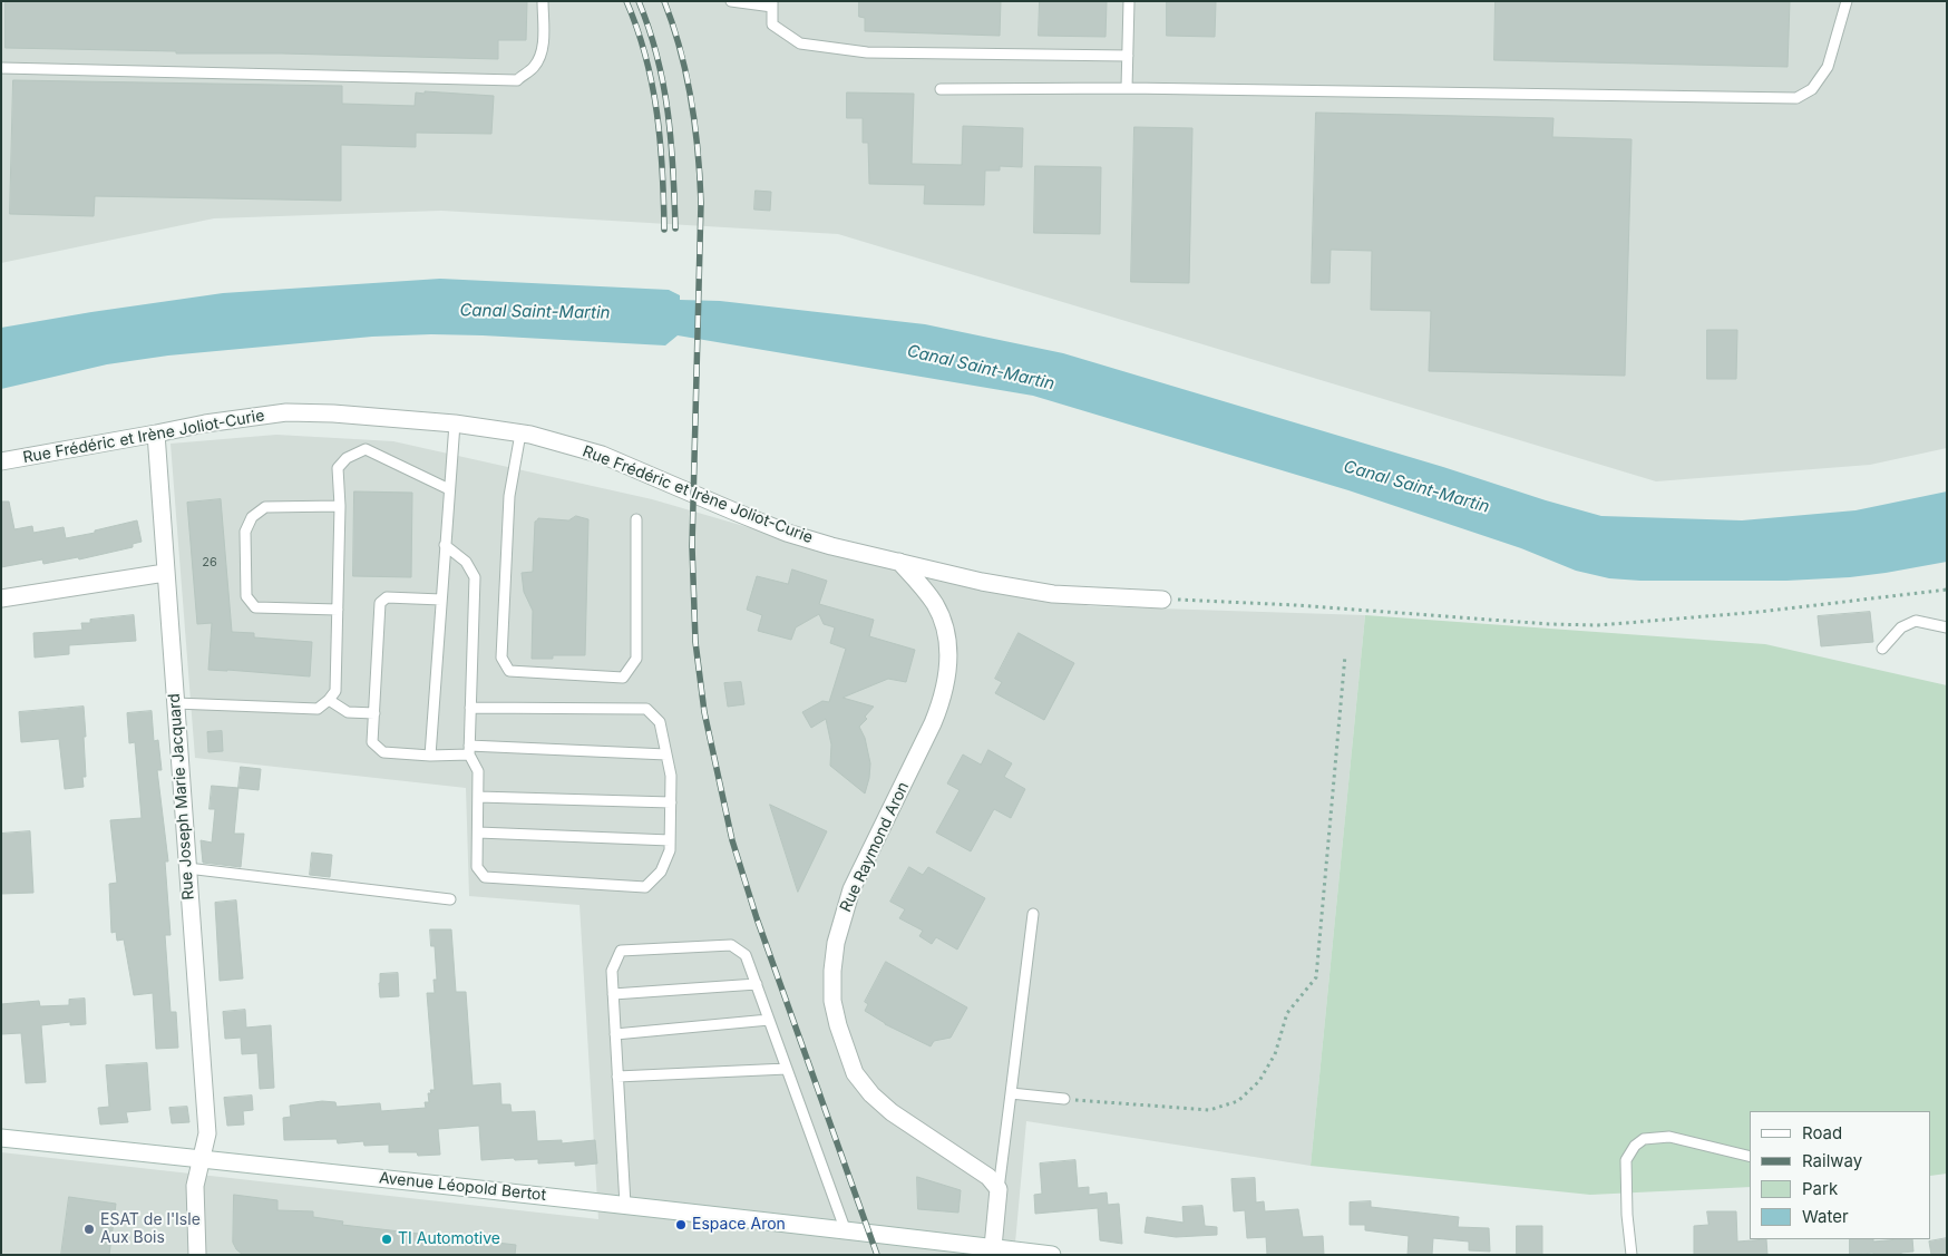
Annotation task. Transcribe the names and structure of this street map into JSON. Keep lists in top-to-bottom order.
{
  "streets": {
    "street": [
      "Rue Frédéric et Irène Joliot-Curie",
      "Rue Joseph Marie Jacquard",
      "Rue Raymond Aron",
      "Avenue Léopold Bertot"
    ]
  },
  "crossings": [
    ["Rue Frédéric et Irène Joliot-Curie", "Rue Joseph Marie Jacquard"],
    ["Rue Frédéric et Irène Joliot-Curie", "Rue Raymond Aron"],
    ["Rue Joseph Marie Jacquard", "Avenue Léopold Bertot"]
  ],
  "water": ["Canal Saint-Martin"],
  "places": ["Espace Aron", "ESAT de l'Isle Aux Bois", "TI Automotive"],
  "house_numbers": ["26"],
  "legend": [
    "Road",
    "Railway",
    "Park",
    "Water"
  ]
}
